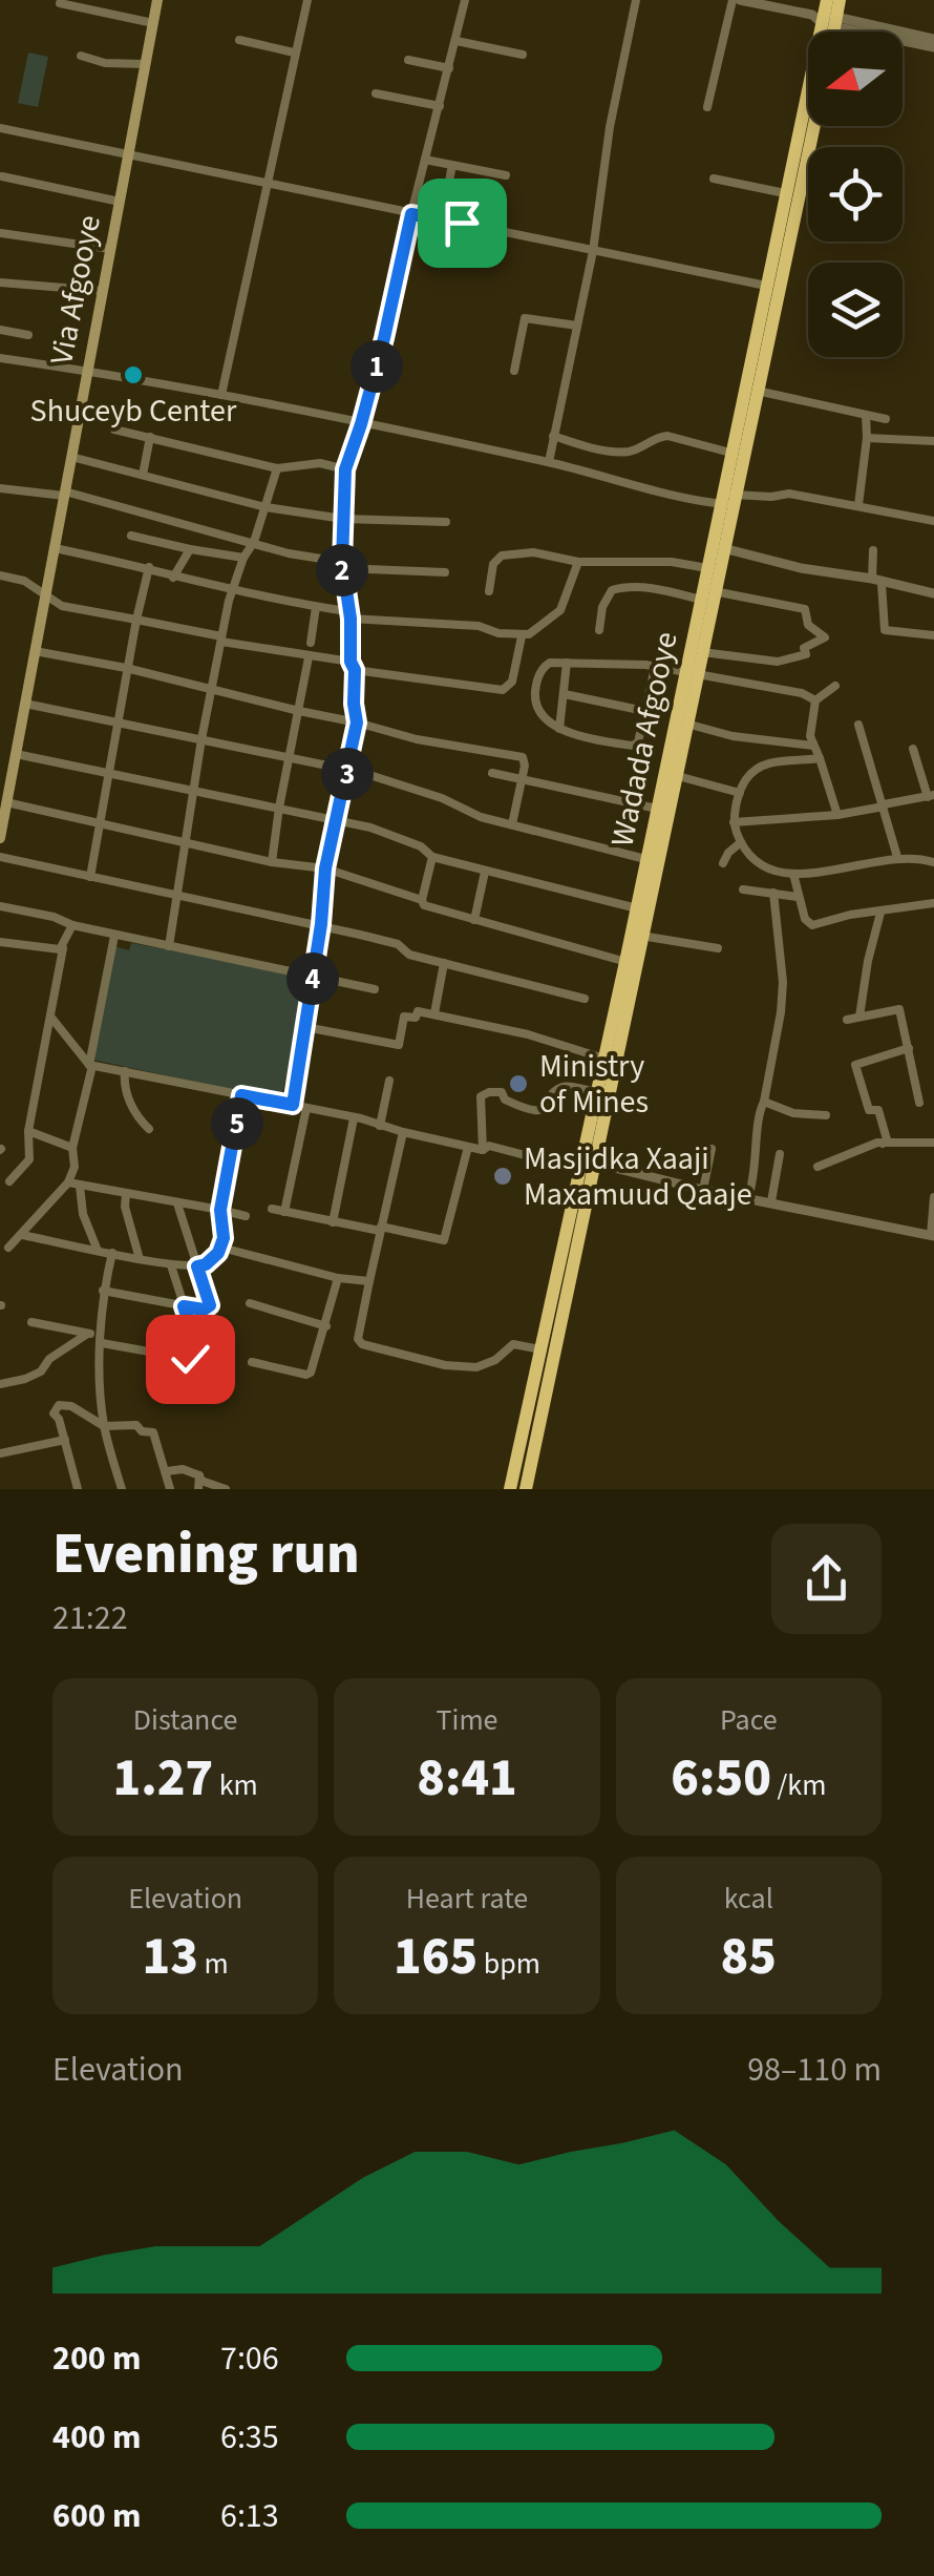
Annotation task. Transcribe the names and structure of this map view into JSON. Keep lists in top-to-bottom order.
{
  "streets": {
    "highway": ["Wadada Afgooye"],
    "main road": ["Via Afgooye"]
  },
  "places": ["Shuceyb Center", "Ministry of Mines", "Masjidka Xaaji Maxamuud Qaaje"],
  "north": "left",
  "page": {
    "pins": [
      "1",
      "2",
      "3",
      "4",
      "5"
    ],
    "heading": ["Evening run", "21:22"],
    "stats": [
      ["Distance", "1.27 km"],
      ["Time", "8:41"],
      ["Pace", "6:50 /km"],
      ["Elevation", "13 m"],
      ["Heart rate", "165 bpm"],
      ["kcal", "85"]
    ],
    "chart": ["Elevation", "98–110 m"],
    "list": [
      {
        "name": "200 m",
        "note": "7:06"
      },
      {
        "name": "400 m",
        "note": "6:35"
      },
      {
        "name": "600 m",
        "note": "6:13"
      }
    ]
  }
}
